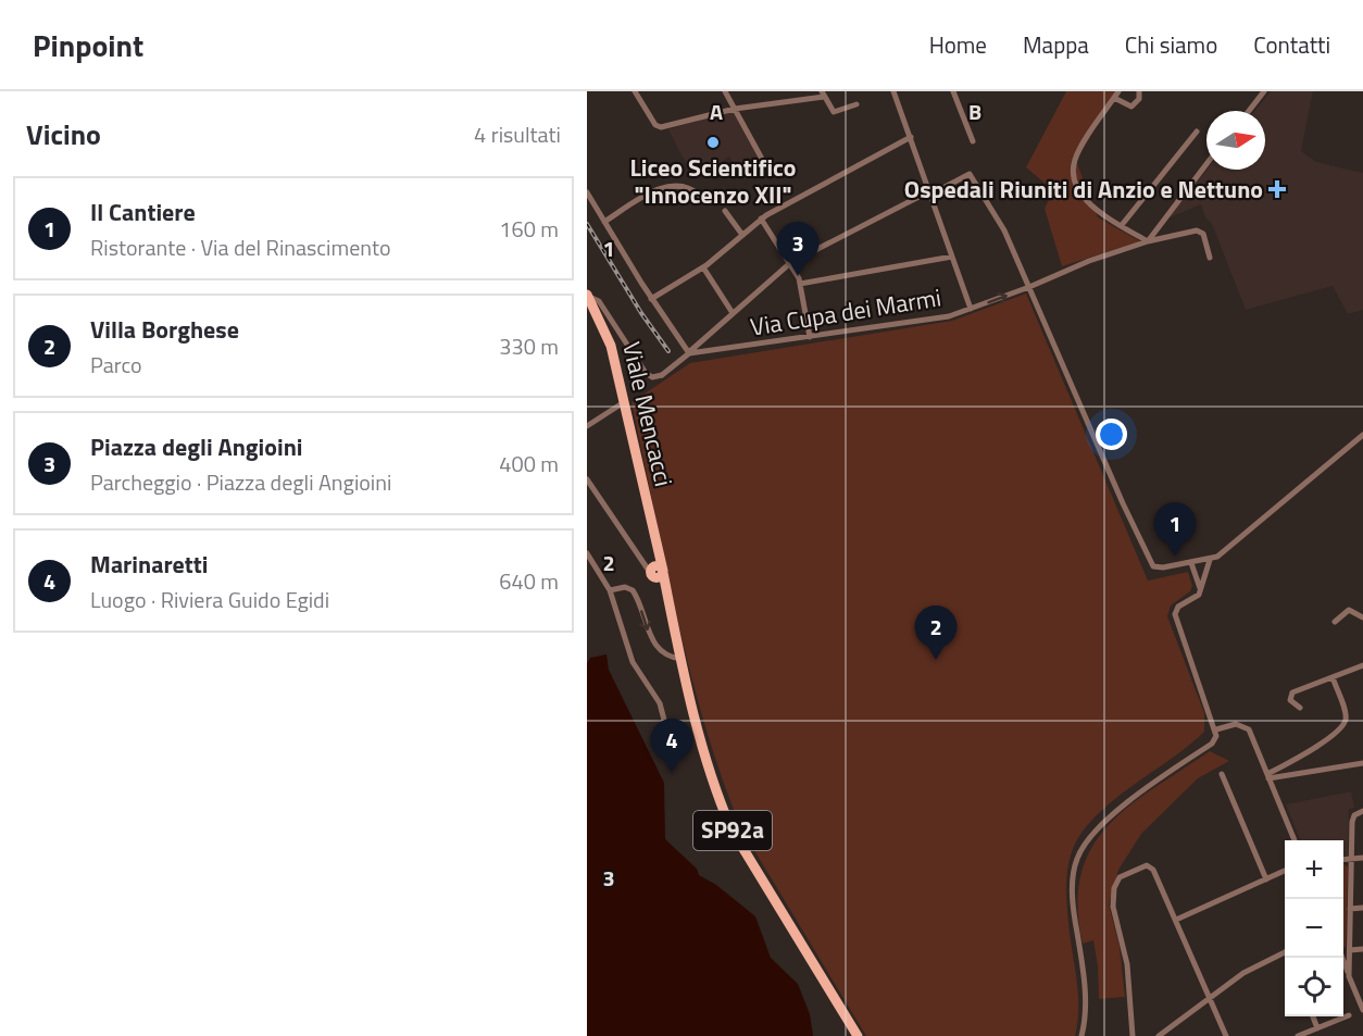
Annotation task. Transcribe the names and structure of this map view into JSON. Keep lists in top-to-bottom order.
{
  "streets": {
    "main road": ["Viale Mencacci", "SP92a"],
    "street": ["Via Cupa dei Marmi"]
  },
  "crossings": [
    ["Viale Mencacci", "SP92a"]
  ],
  "places": {
    "other": ["Liceo Scientifico \"Innocenzo XII\""],
    "health": ["Ospedali Riuniti di Anzio e Nettuno"]
  },
  "north": "right",
  "page": {
    "header": "Pinpoint",
    "nav": [
      "Home",
      "Mappa",
      "Chi siamo",
      "Contatti"
    ],
    "heading": ["Vicino", "4 risultati"],
    "list": [
      {
        "mark": "1",
        "name": "Il Cantiere",
        "note": "Ristorante · Via del Rinascimento",
        "value": "160 m"
      },
      {
        "mark": "2",
        "name": "Villa Borghese",
        "note": "Parco",
        "value": "330 m"
      },
      {
        "mark": "3",
        "name": "Piazza degli Angioini",
        "note": "Parcheggio · Piazza degli Angioini",
        "value": "400 m"
      },
      {
        "mark": "4",
        "name": "Marinaretti",
        "note": "Luogo · Riviera Guido Egidi",
        "value": "640 m"
      }
    ],
    "pins": [
      "3",
      "1",
      "2",
      "4"
    ],
    "map_buttons": ["+", "−"]
  },
  "grid": {
    "columns": ["A", "B"],
    "rows": ["1", "2", "3"]
  }
}
